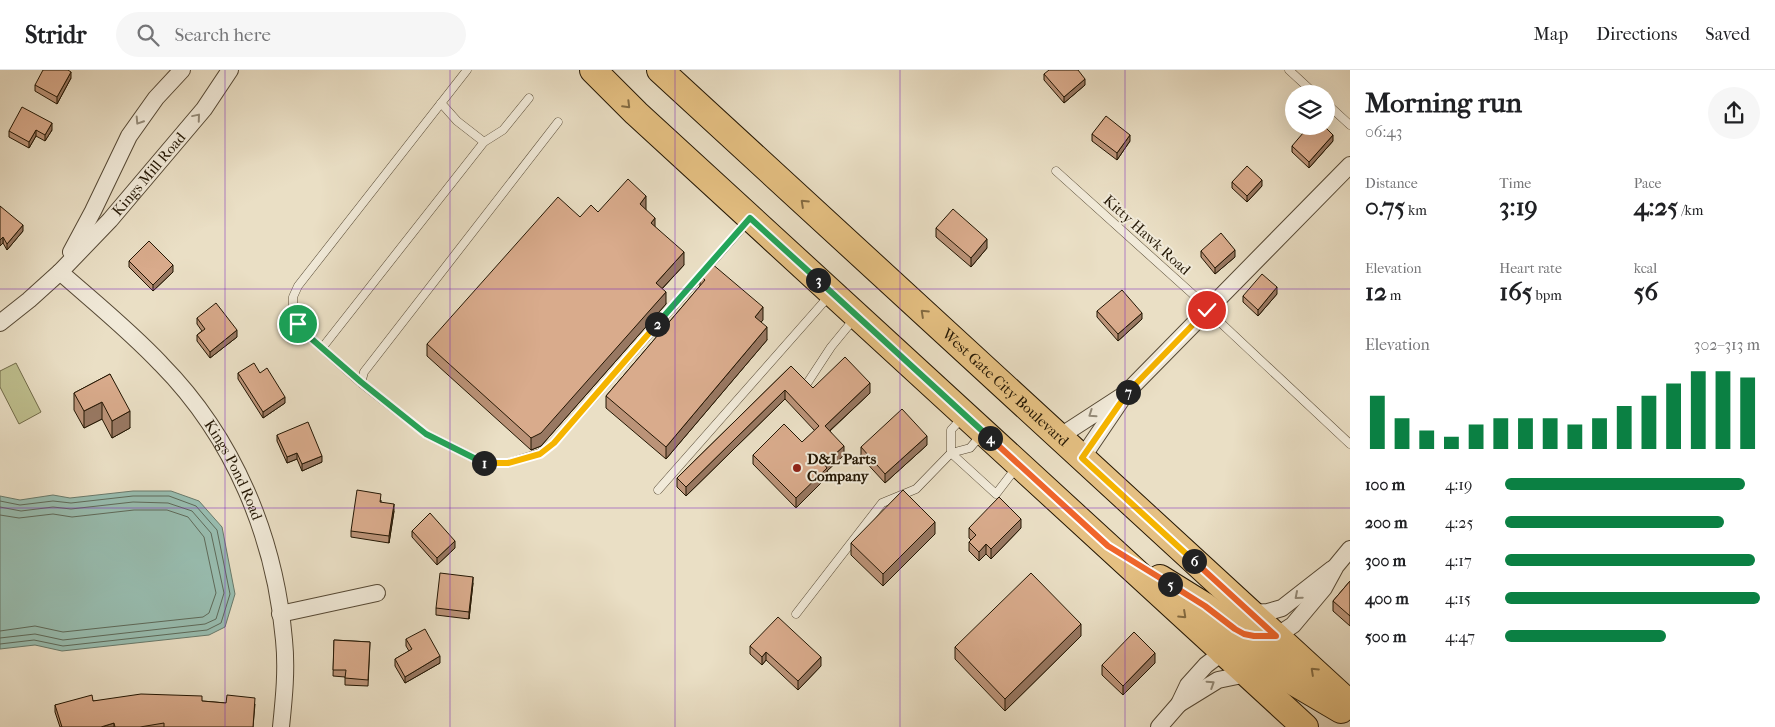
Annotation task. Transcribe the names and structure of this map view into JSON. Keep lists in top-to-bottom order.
{
  "streets": {
    "main road": ["West Gate City Boulevard"],
    "street": ["Kings Mill Road", "Kings Pond Road"],
    "lane": ["Kitty Hawk Road"]
  },
  "crossings": [
    ["Kings Mill Road", "Kings Pond Road"]
  ],
  "places": ["D&L Parts Company"],
  "page": {
    "header": "Stridr",
    "search": "Search here",
    "nav": ["Map", "Directions", "Saved"],
    "heading": ["Morning run", "06:43"],
    "stats": [
      ["Distance", "0.75 km"],
      ["Time", "3:19"],
      ["Pace", "4:25 /km"],
      ["Elevation", "12 m"],
      ["Heart rate", "165 bpm"],
      ["kcal", "56"]
    ],
    "pins": [
      "3",
      "2",
      "7",
      "4",
      "1",
      "6",
      "5"
    ],
    "chart": ["Elevation", "302–313 m"],
    "list": [
      {
        "name": "100 m",
        "note": "4:19"
      },
      {
        "name": "200 m",
        "note": "4:25"
      },
      {
        "name": "300 m",
        "note": "4:17"
      },
      {
        "name": "400 m",
        "note": "4:15"
      },
      {
        "name": "500 m",
        "note": "4:47"
      }
    ]
  }
}
